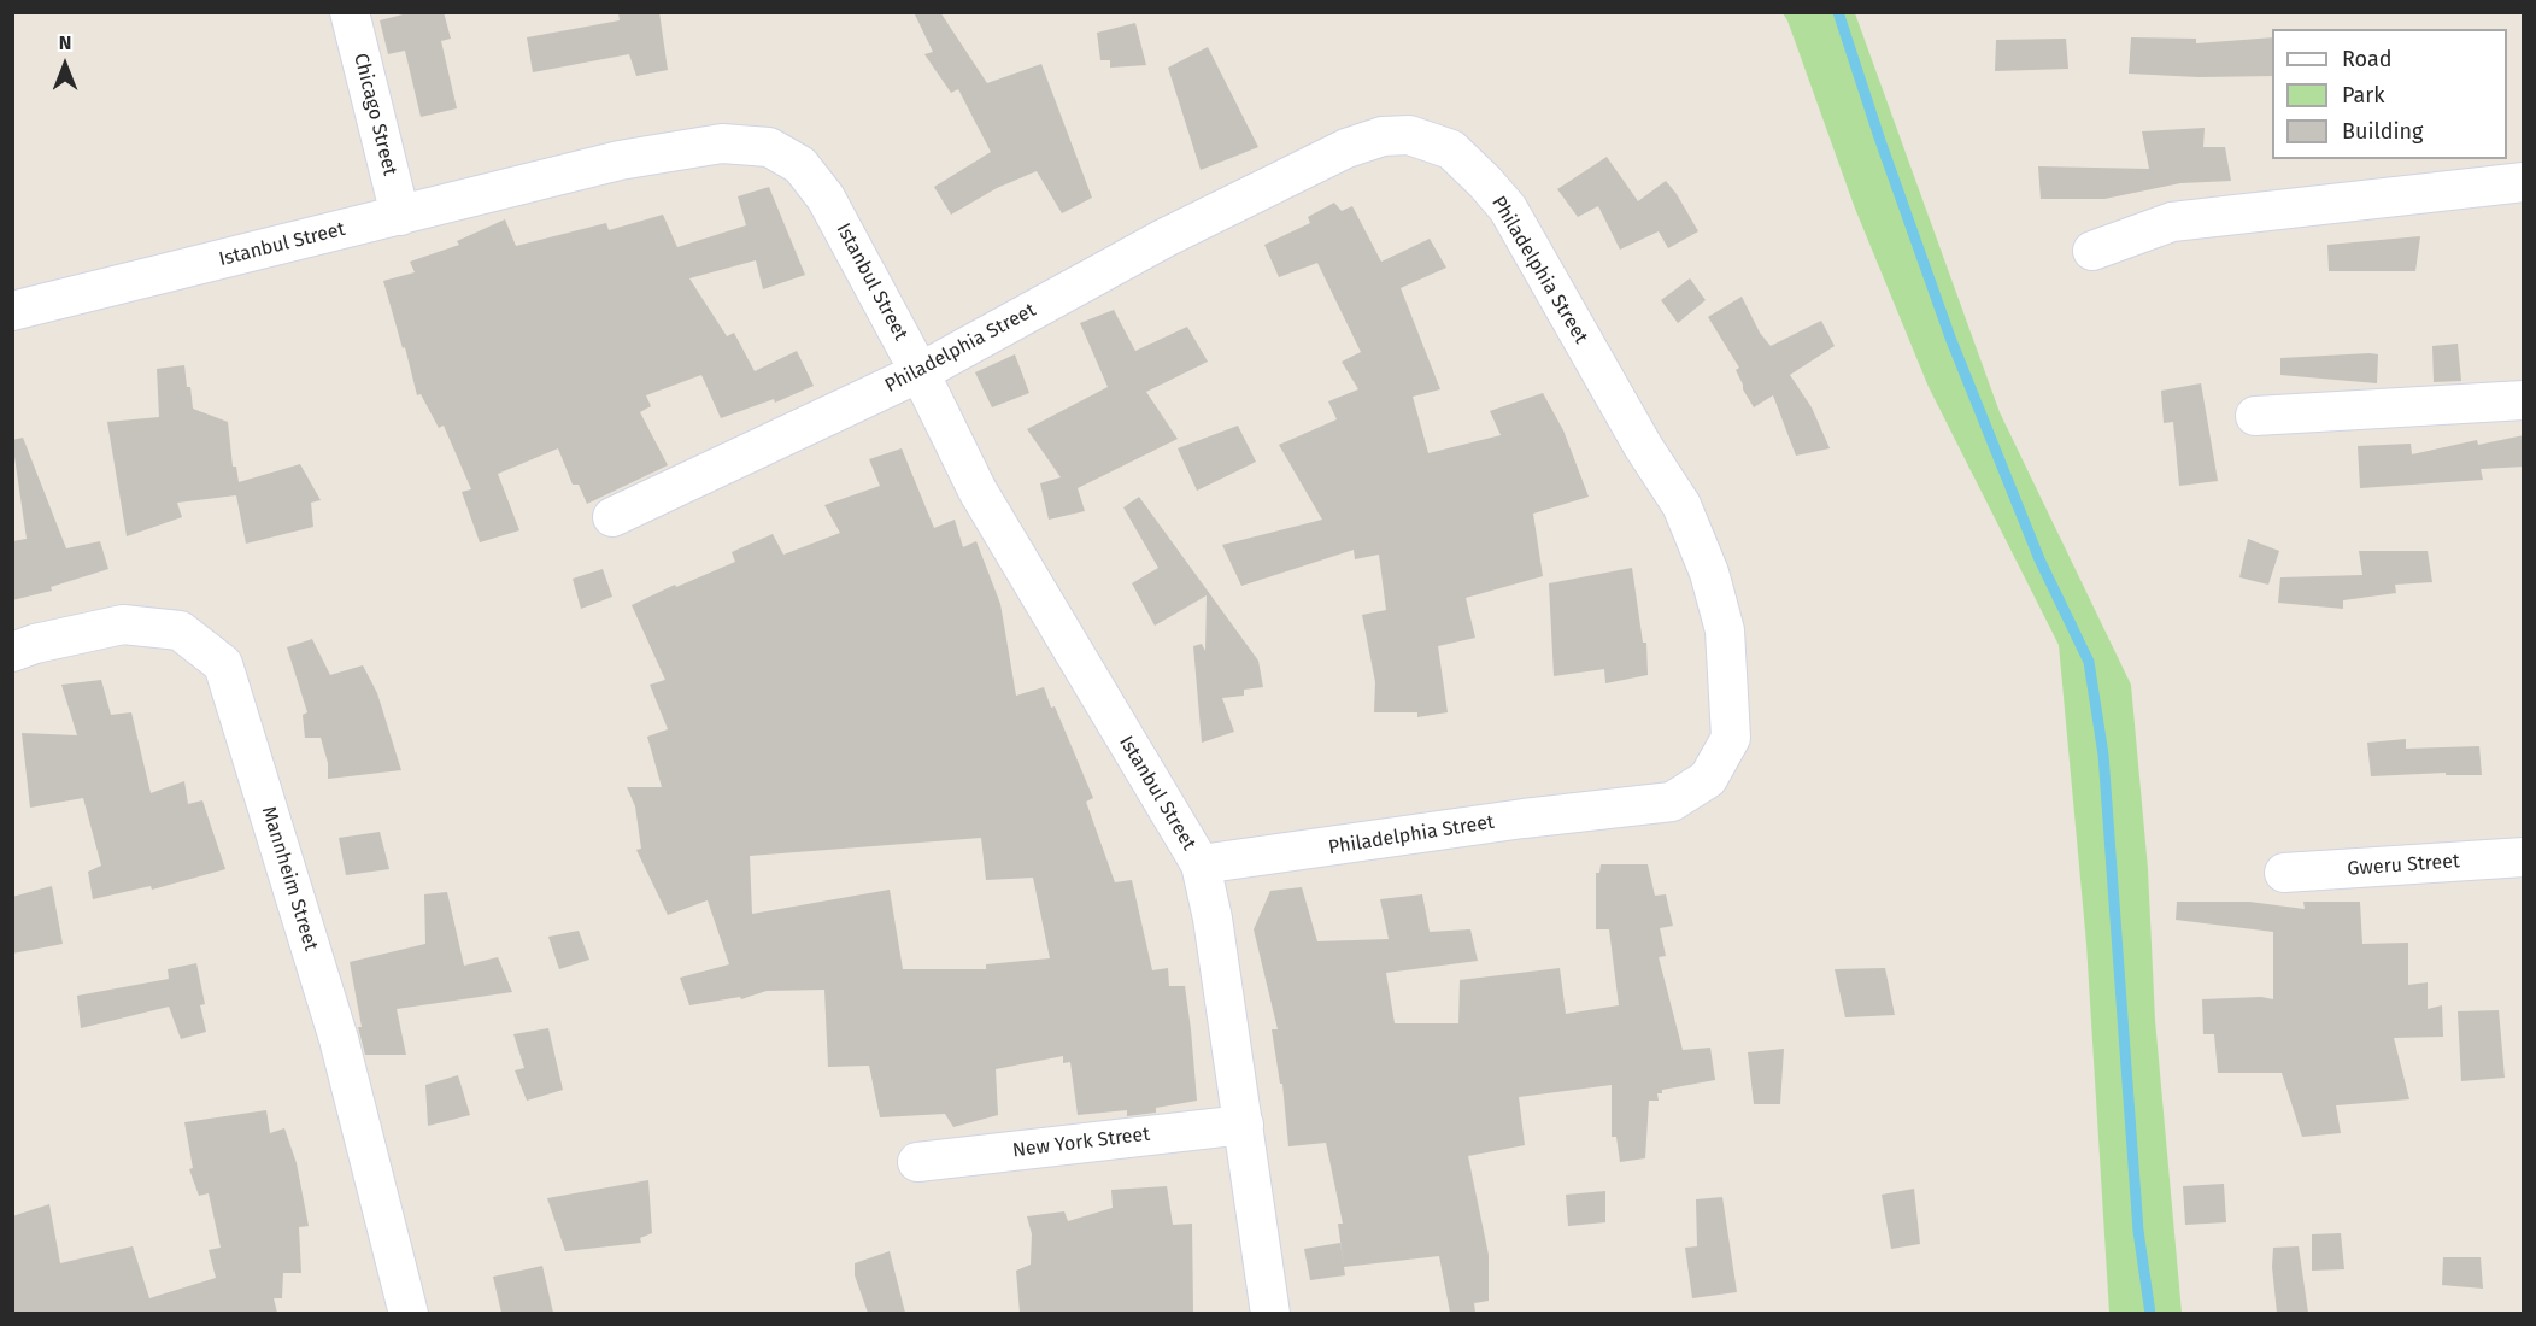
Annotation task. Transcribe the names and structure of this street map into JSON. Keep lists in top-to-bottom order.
{
  "streets": {
    "street": [
      "Chicago Street",
      "Istanbul Street",
      "Philadelphia Street",
      "Gweru Street",
      "Mannheim Street",
      "New York Street"
    ]
  },
  "crossings": [
    ["Chicago Street", "Istanbul Street"],
    ["Istanbul Street", "Philadelphia Street"],
    ["Istanbul Street", "New York Street"]
  ],
  "legend": ["Road", "Park", "Building"],
  "north": "top"
}
